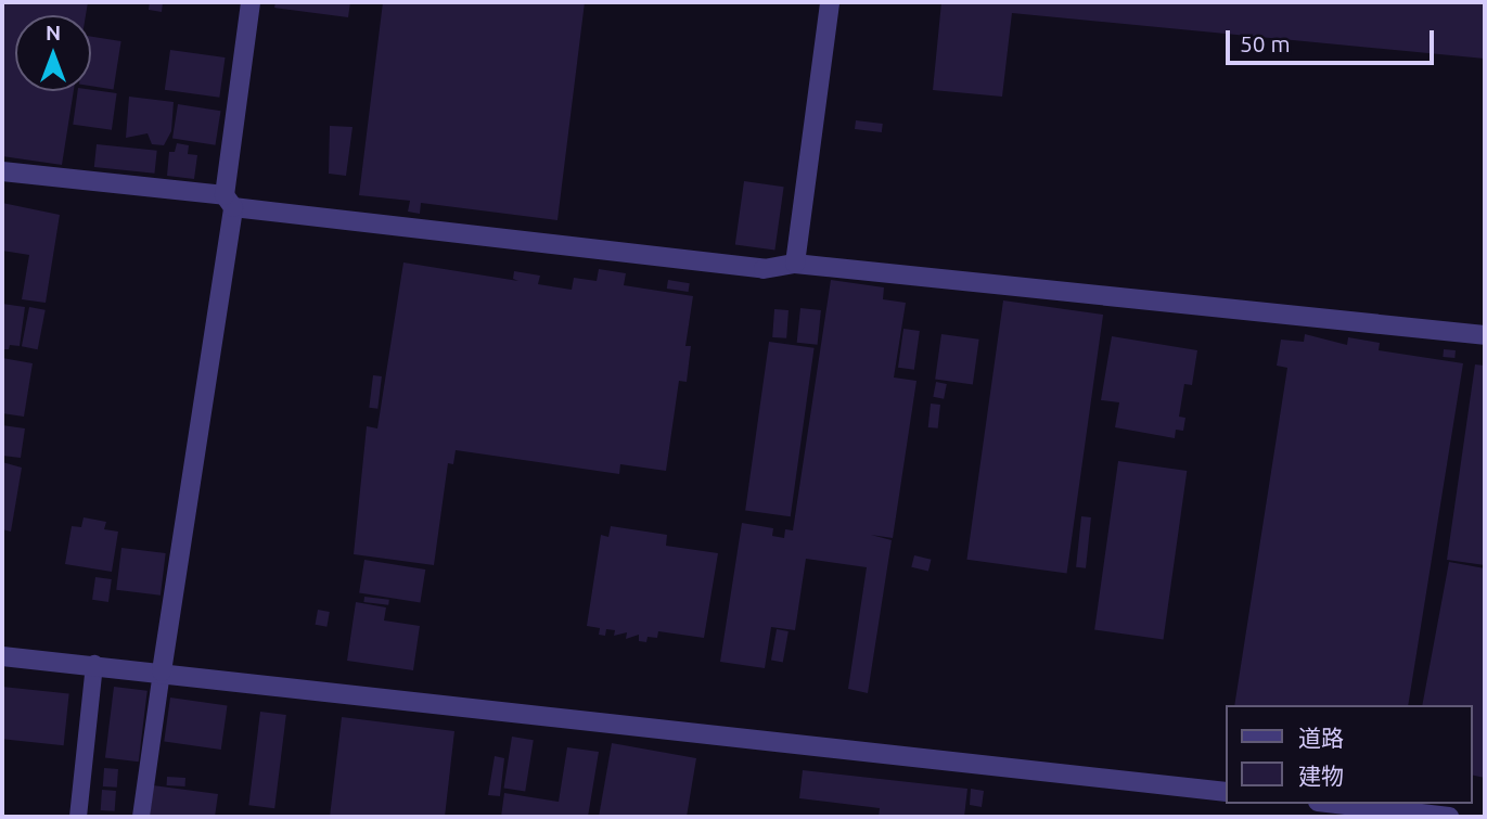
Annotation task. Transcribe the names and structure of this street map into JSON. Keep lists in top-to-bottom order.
{
  "legend": ["道路", "建物"],
  "scale_bar": "50 m",
  "north": "top"
}
